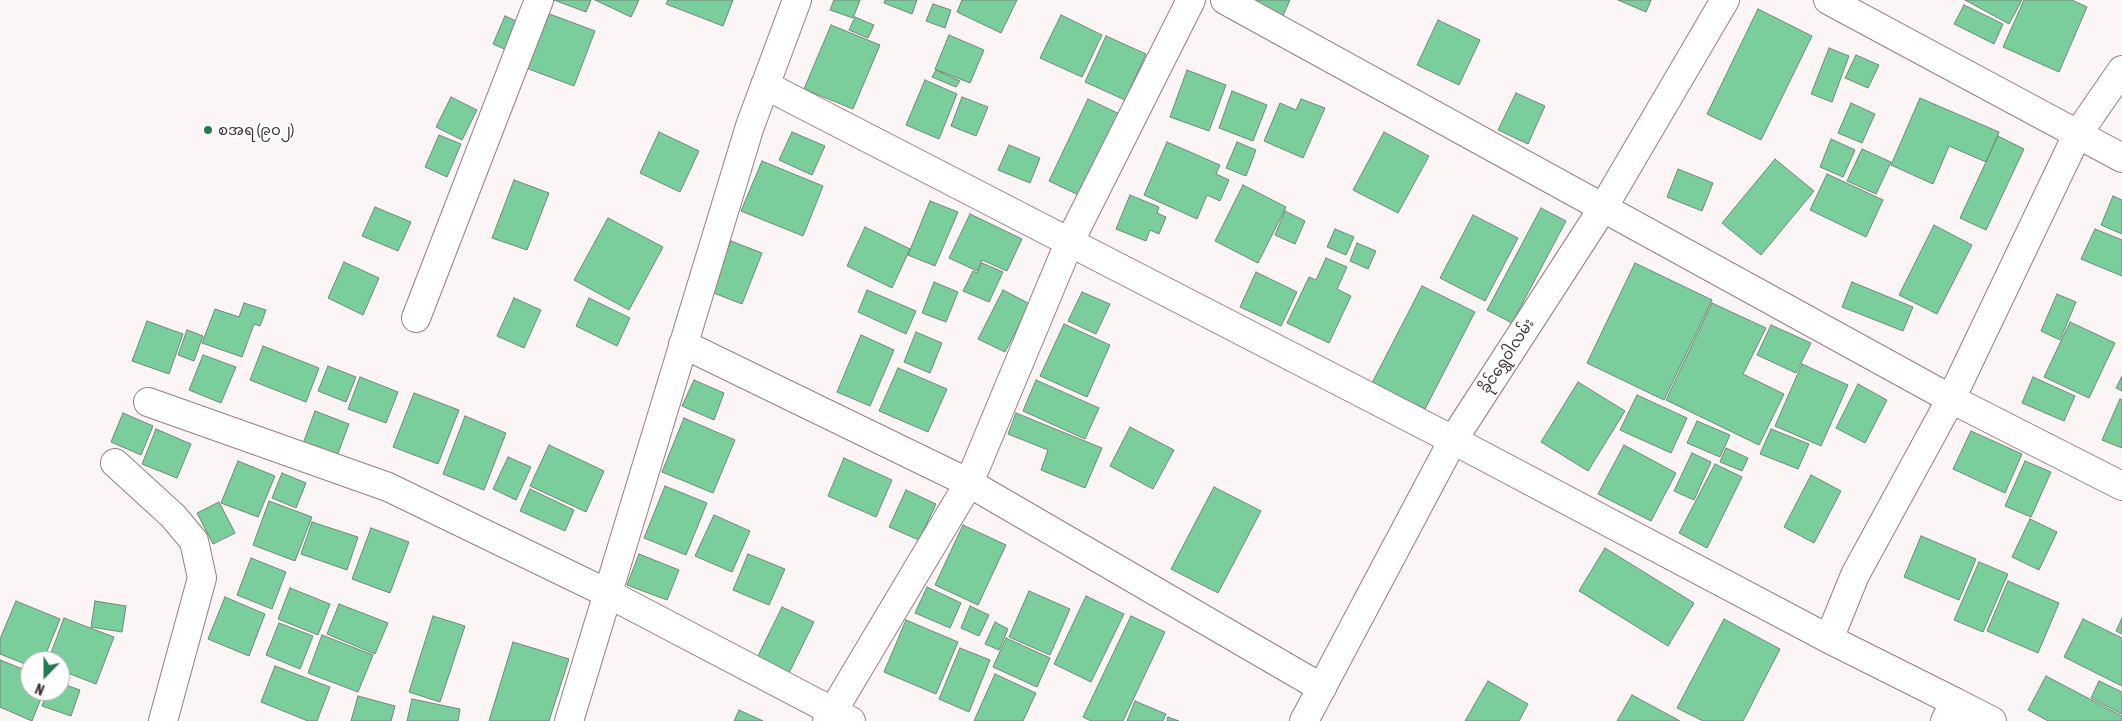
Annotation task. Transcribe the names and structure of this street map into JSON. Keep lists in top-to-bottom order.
{
  "streets": {
    "street": ["ခိုင်ရွှေဝါလမ်း"]
  },
  "places": ["စအရ (၉၀၂)"],
  "north": "bottom"
}
